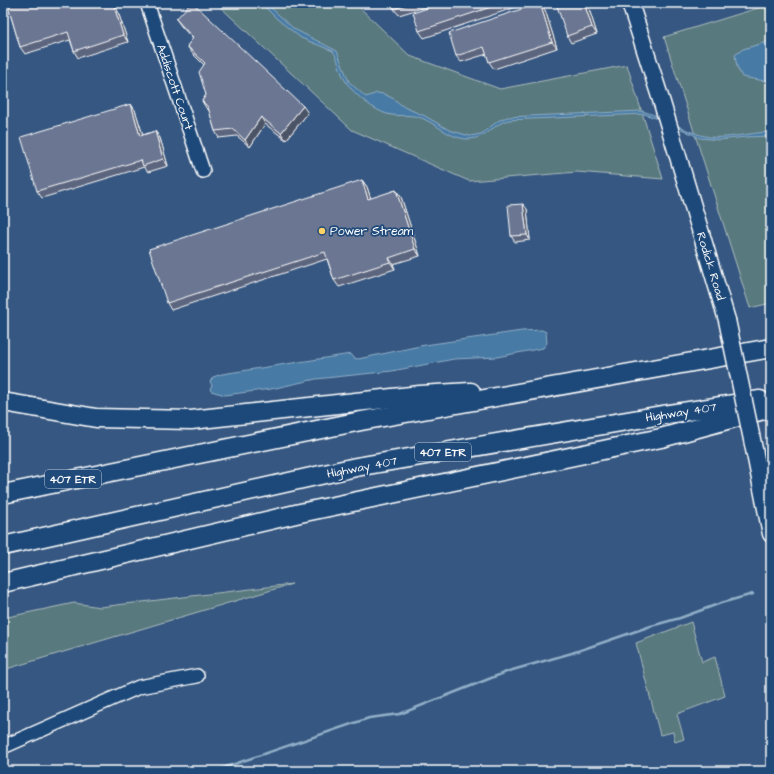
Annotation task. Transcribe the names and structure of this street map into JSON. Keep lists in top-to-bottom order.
{
  "streets": {
    "highway": ["Highway 407", "407 ETR"],
    "main road": ["Rodick Road"],
    "street": ["Addiscott Court"]
  },
  "places": ["Power Stream"]
}
